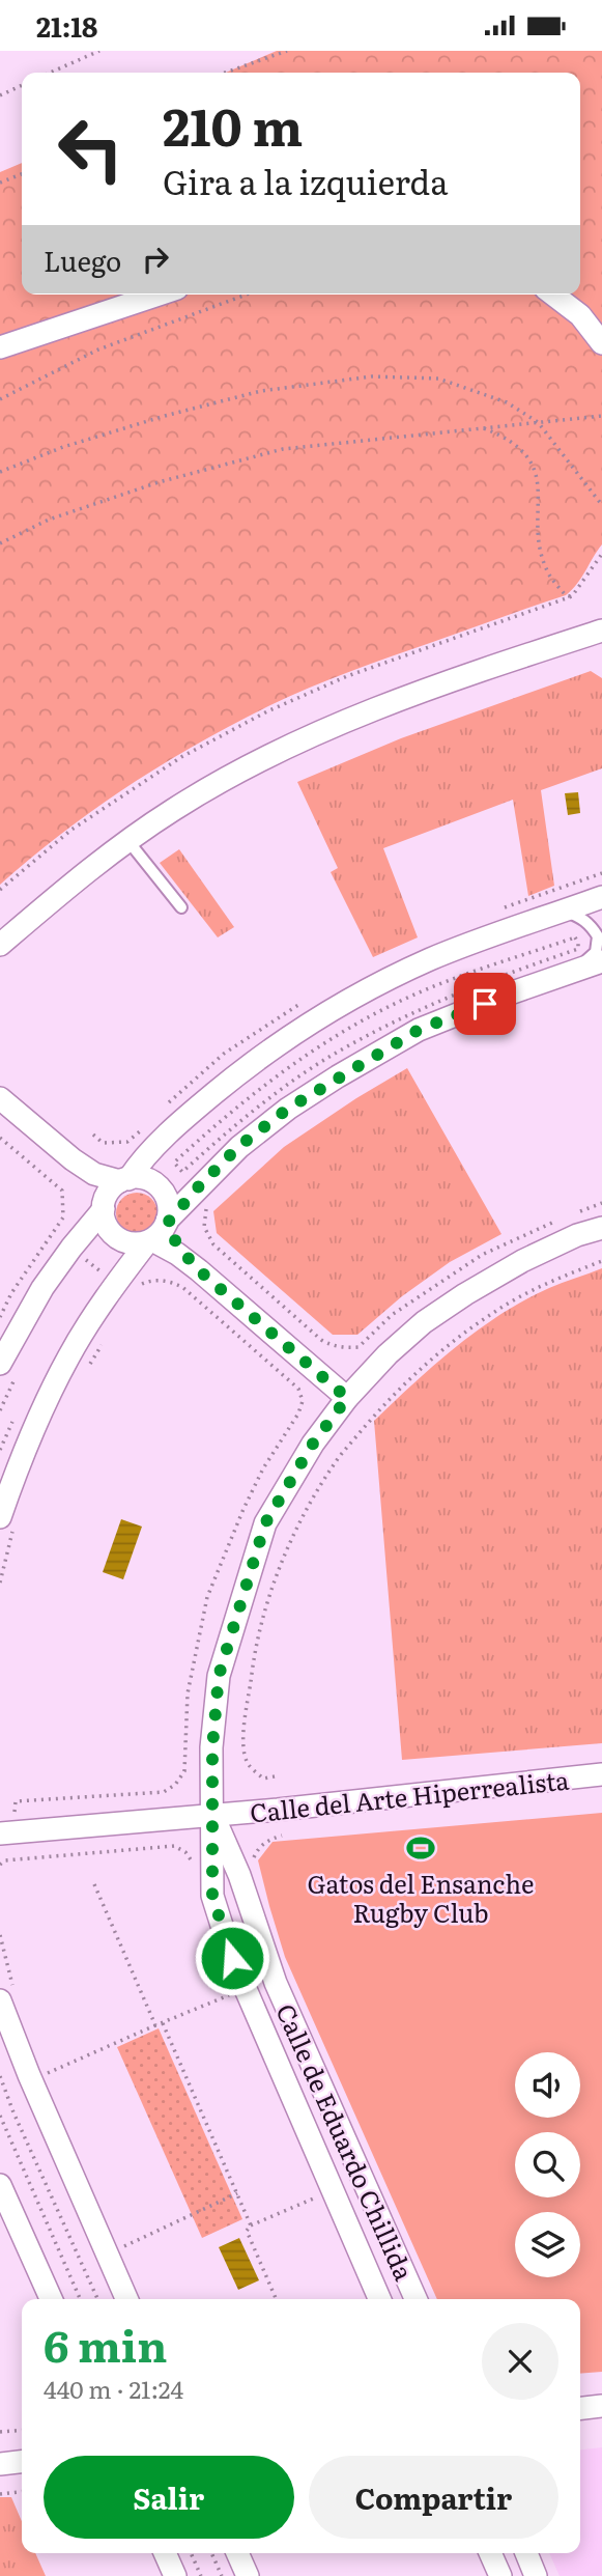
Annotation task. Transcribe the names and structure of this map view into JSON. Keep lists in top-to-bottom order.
{
  "streets": {
    "street": ["Calle del Arte Hiperrealista", "Calle de Eduardo Chillida"]
  },
  "crossings": [
    ["Calle del Arte Hiperrealista", "Calle de Eduardo Chillida"]
  ],
  "places": {
    "sports": ["Gatos del Ensanche Rugby Club"]
  },
  "page": {
    "status": "21:18",
    "turn": ["210 m", "Gira a la izquierda"],
    "then": "Luego",
    "heading": ["6 min", "440 m · 21:24"],
    "buttons": ["Salir", "Compartir"]
  }
}
